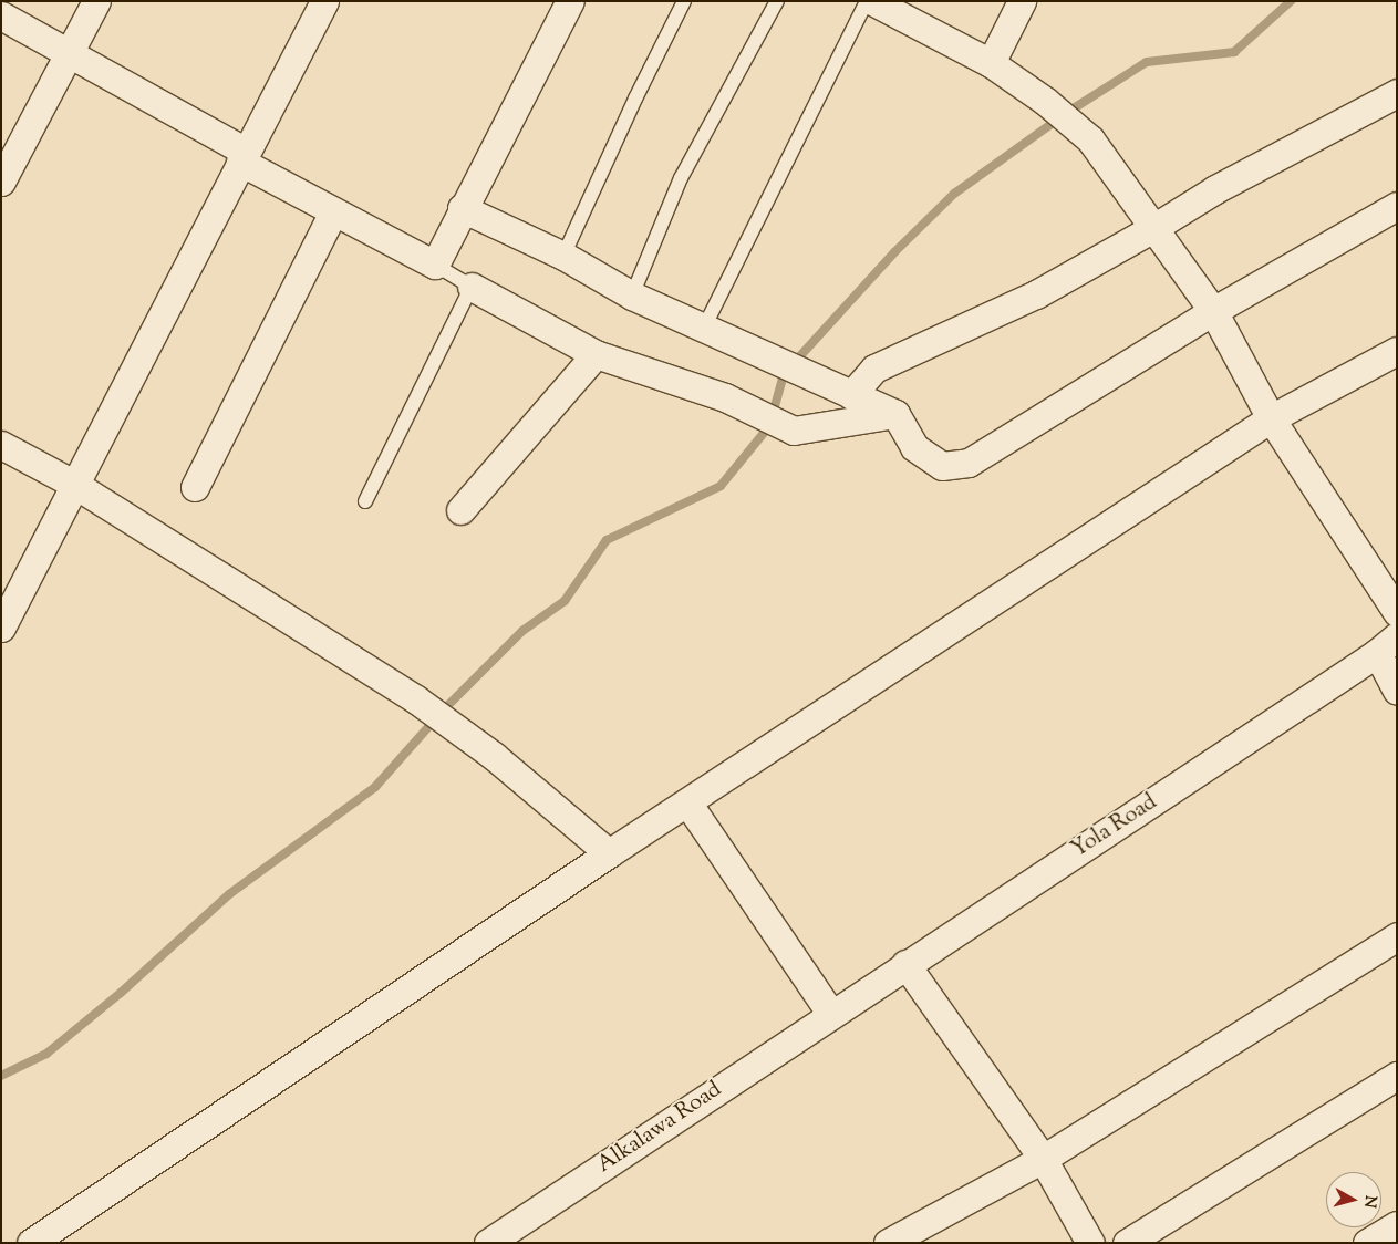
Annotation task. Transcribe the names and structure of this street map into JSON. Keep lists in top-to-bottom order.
{
  "streets": {
    "street": ["Yola Road", "Alkalawa Road"]
  },
  "crossings": [
    ["Yola Road", "Alkalawa Road"]
  ],
  "north": "right"
}
